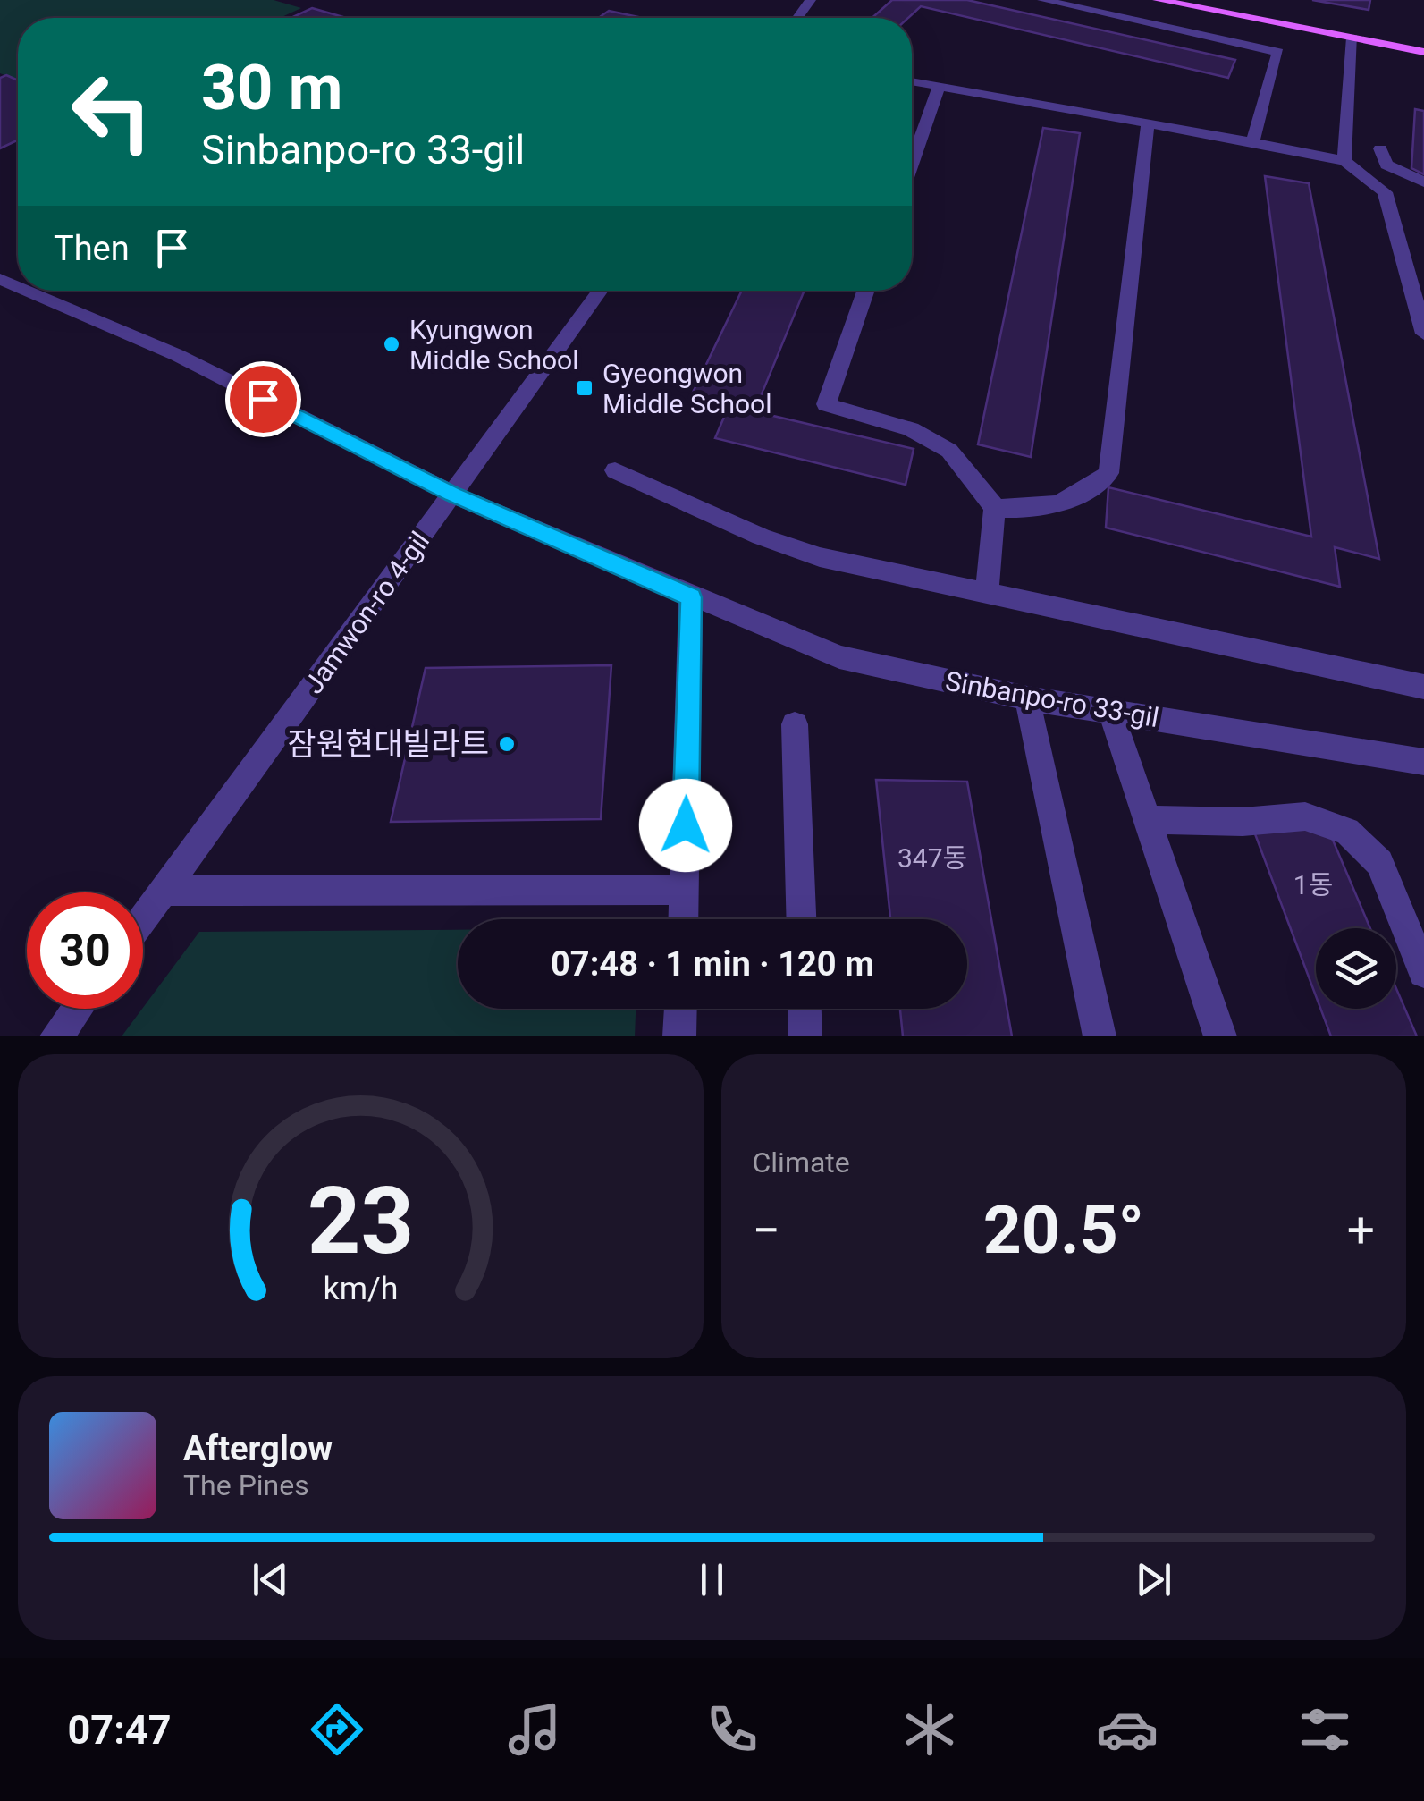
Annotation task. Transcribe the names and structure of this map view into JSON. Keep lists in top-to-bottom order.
{
  "streets": {
    "street": ["Jamwon-ro 4-gil", "Sinbanpo-ro 33-gil"]
  },
  "crossings": [
    ["Jamwon-ro 4-gil", "Sinbanpo-ro 33-gil"]
  ],
  "places": {
    "other": ["Kyungwon Middle School", "잠원현대빌라트"],
    "transit": ["Gyeongwon Middle School"]
  },
  "house_numbers": ["347동", "1동"],
  "page": {
    "turn": ["30 m", "Sinbanpo-ro 33-gil"],
    "then": "Then",
    "limit": "30",
    "trip": "07:48 · 1 min · 120 m",
    "tile": "Climate",
    "heat": ["−", "20.5°", "+"],
    "song": ["Afterglow", "The Pines"],
    "tabs": "07:47",
    "gauge": ["23", "km/h"]
  }
}
